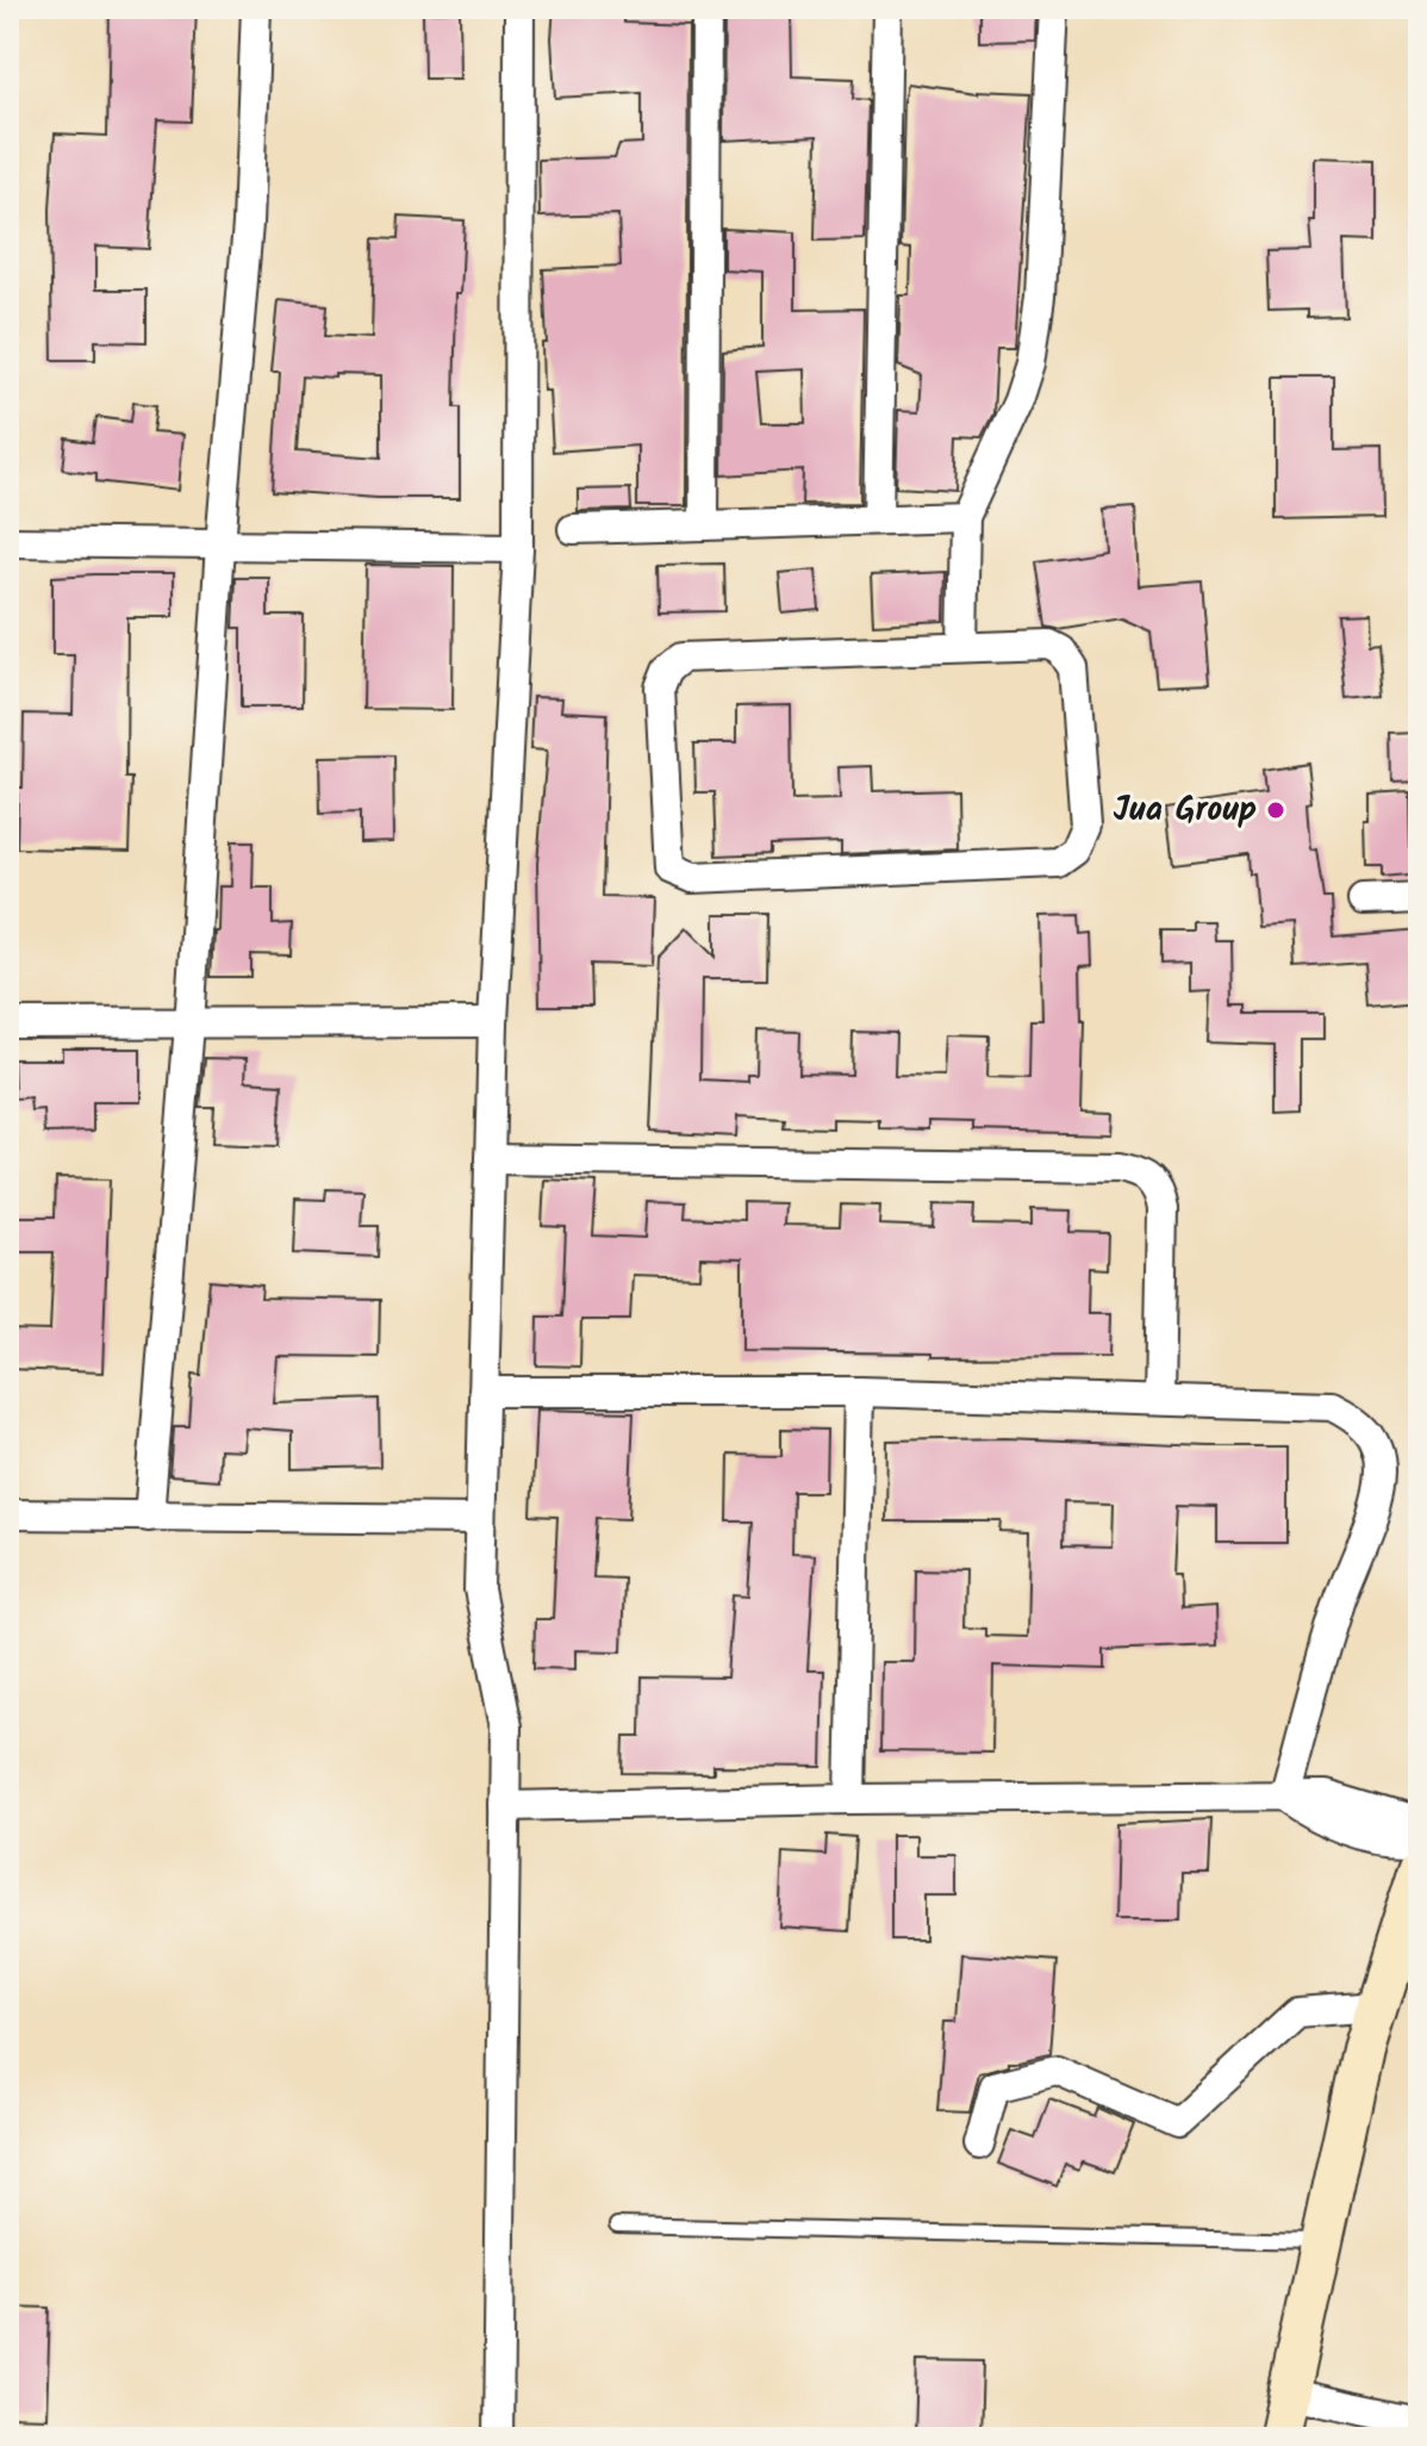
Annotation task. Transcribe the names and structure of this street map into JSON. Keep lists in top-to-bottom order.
{
  "places": ["Jua Group"]
}
